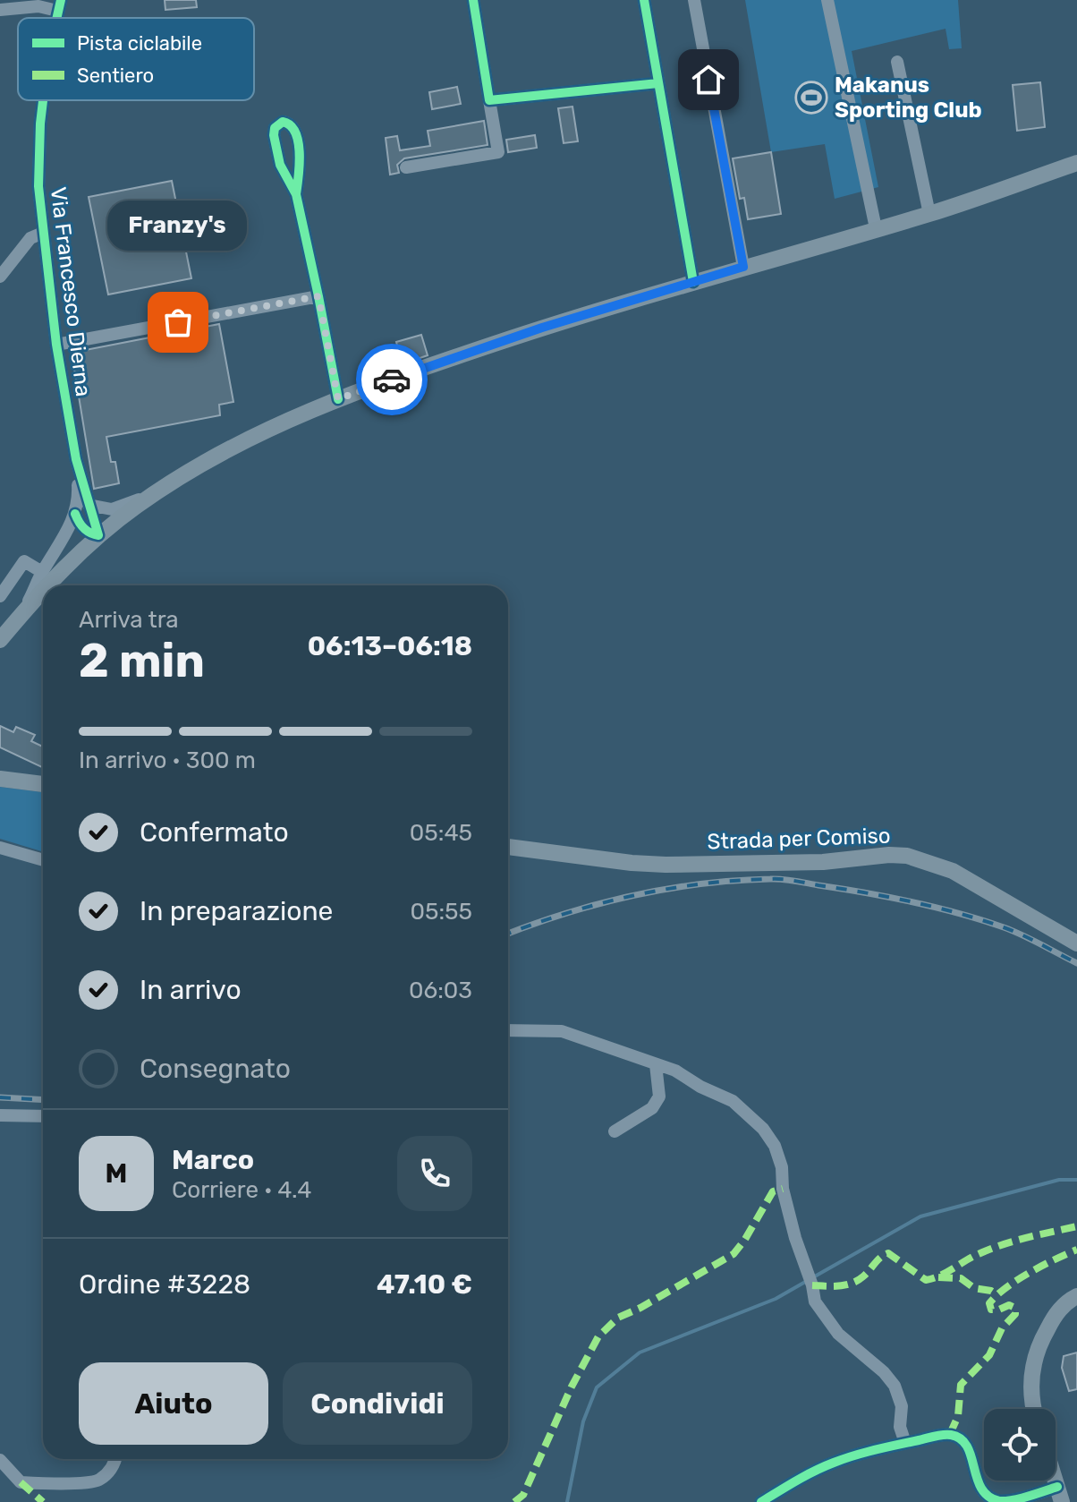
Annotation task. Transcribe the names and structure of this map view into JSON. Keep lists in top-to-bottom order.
{
  "streets": {
    "main road": ["Strada per Comiso"],
    "street": ["Via Francesco Dierna"]
  },
  "places": {
    "sports": ["Makanus Sporting Club"],
    "other": ["Franzy's"]
  },
  "legend": ["Pista ciclabile", "Sentiero"],
  "page": {
    "bubble": "Franzy's",
    "heading": ["2 min", "Arriva tra", "06:13–06:18"],
    "panel": [
      "Marco",
      "Corriere · 4.4",
      "Ordine #3228",
      "47.10 €"
    ],
    "bar": "In arrivo · 300 m",
    "list": [
      ["Confermato", "05:45"],
      ["In preparazione", "05:55"],
      ["In arrivo", "06:03"],
      "Consegnato"
    ],
    "round": "M",
    "buttons": ["Aiuto", "Condividi"]
  }
}
